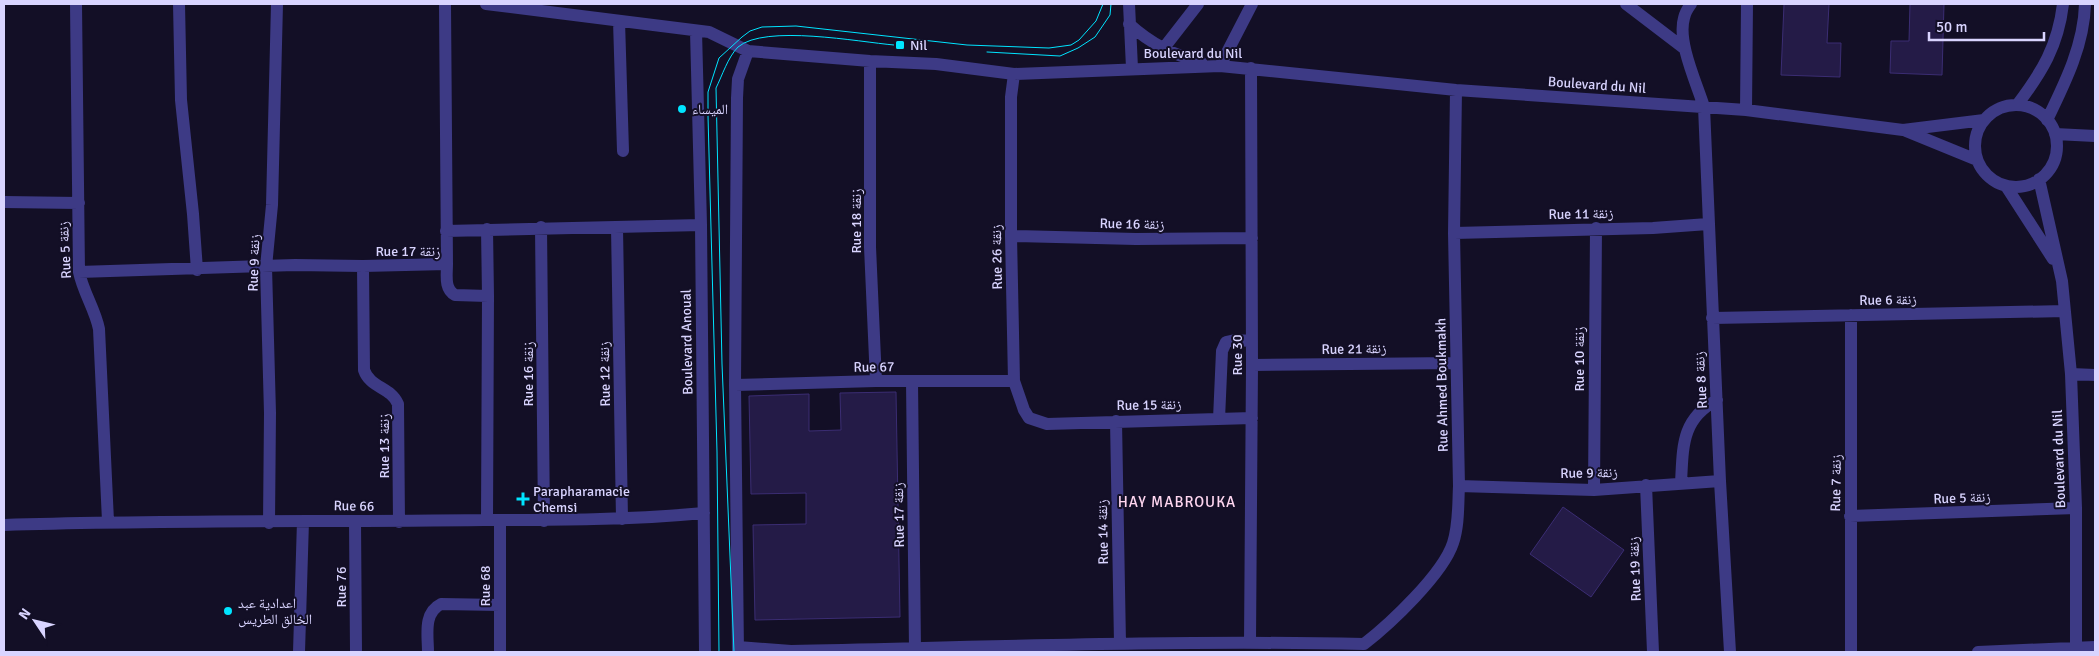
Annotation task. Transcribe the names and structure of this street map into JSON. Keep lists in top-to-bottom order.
{
  "streets": {
    "street": [
      "Boulevard du Nil",
      "Rue 11 زنقة",
      "Rue 18 زنقة",
      "Rue 16 زنقة",
      "Rue 5 زنقة",
      "Rue 17 زنقة",
      "Rue 26 زنقة",
      "Rue 9 زنقة",
      "Rue 6 زنقة",
      "Boulevard Anoual",
      "Rue 21 زنقة",
      "Rue 30",
      "Rue 10 زنقة",
      "Rue 67",
      "Rue 12 زنقة",
      "Rue 8 زنقة",
      "Rue Ahmed Boukmakh",
      "Rue 15 زنقة",
      "Rue 13 زنقة",
      "Rue 7 زنقة",
      "Rue 66",
      "Rue 14 زنقة",
      "Rue 19 زنقة",
      "Rue 68",
      "Rue 76"
    ]
  },
  "crossings": [
    ["Boulevard du Nil", "Rue 18 زنقة"],
    ["Boulevard du Nil", "Rue 5 زنقة"],
    ["Boulevard du Nil", "Rue 26 زنقة"],
    ["Boulevard du Nil", "Rue 6 زنقة"],
    ["Boulevard du Nil", "Boulevard Anoual"],
    ["Boulevard du Nil", "Rue 30"],
    ["Boulevard du Nil", "Rue 8 زنقة"],
    ["Boulevard du Nil", "Rue Ahmed Boukmakh"],
    ["Rue 11 زنقة", "Rue 10 زنقة"],
    ["Rue 11 زنقة", "Rue 8 زنقة"],
    ["Rue 11 زنقة", "Rue Ahmed Boukmakh"],
    ["Rue 18 زنقة", "Rue 67"],
    ["Rue 16 زنقة", "Rue 26 زنقة"],
    ["Rue 16 زنقة", "Rue 30"],
    ["Rue 16 زنقة", "Rue 66"],
    ["Rue 5 زنقة", "Rue 17 زنقة"],
    ["Rue 5 زنقة", "Rue 7 زنقة"],
    ["Rue 5 زنقة", "Rue 66"],
    ["Rue 17 زنقة", "Rue 9 زنقة"],
    ["Rue 17 زنقة", "Rue 67"],
    ["Rue 17 زنقة", "Rue 13 زنقة"],
    ["Rue 26 زنقة", "Rue 67"],
    ["Rue 26 زنقة", "Rue 15 زنقة"],
    ["Rue 9 زنقة", "Rue 10 زنقة"],
    ["Rue 9 زنقة", "Rue 8 زنقة"],
    ["Rue 9 زنقة", "Rue Ahmed Boukmakh"],
    ["Rue 9 زنقة", "Rue 66"],
    ["Rue 9 زنقة", "Rue 19 زنقة"],
    ["Rue 6 زنقة", "Rue 8 زنقة"],
    ["Rue 6 زنقة", "Rue 7 زنقة"],
    ["Boulevard Anoual", "Rue 66"],
    ["Rue 21 زنقة", "Rue 30"],
    ["Rue 21 زنقة", "Rue Ahmed Boukmakh"],
    ["Rue 30", "Rue 15 زنقة"],
    ["Rue 12 زنقة", "Rue 66"],
    ["Rue 15 زنقة", "Rue 14 زنقة"],
    ["Rue 13 زنقة", "Rue 66"],
    ["Rue 66", "Rue 68"],
    ["Rue 66", "Rue 76"]
  ],
  "districts": ["HAY MABROUKA"],
  "places": {
    "transit": ["Nil"],
    "other": ["الميساء", "اعدادية عبد الخالق الطريس"],
    "health": ["Parapharamacie Chemsi"]
  },
  "scale_bar": "50 m",
  "north": "top left"
}
